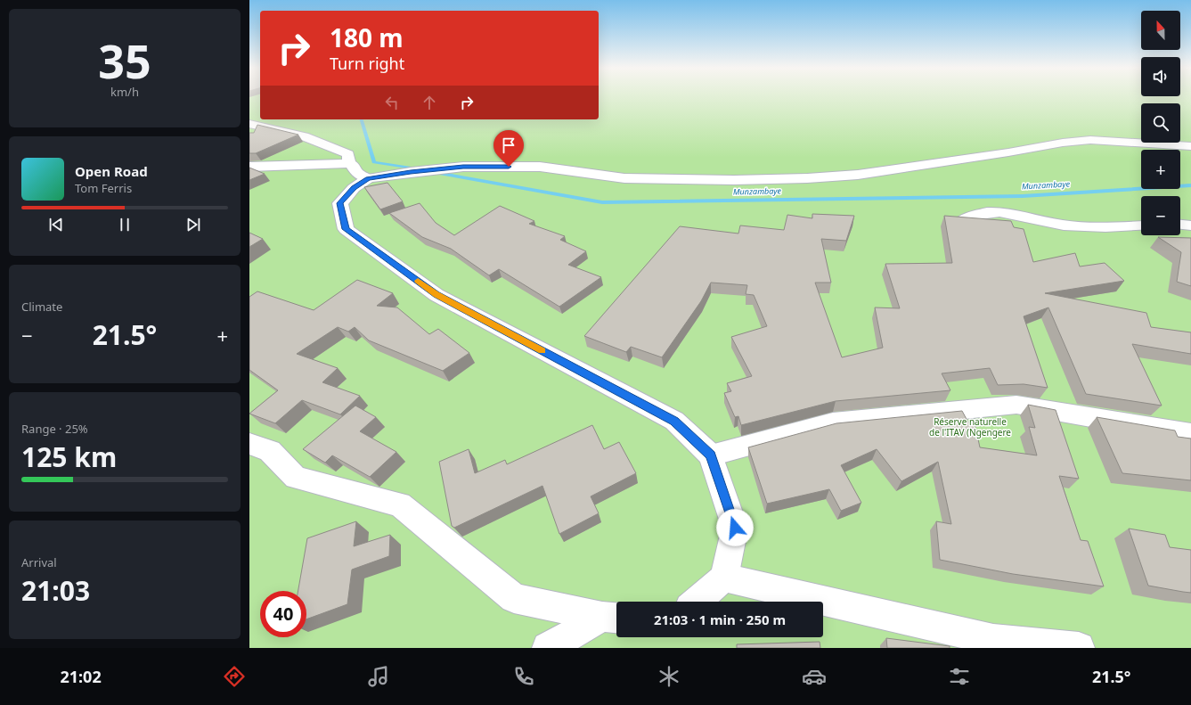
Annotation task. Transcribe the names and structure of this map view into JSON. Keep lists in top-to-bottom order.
{
  "water": ["Munzambaye"],
  "parks": ["Réserve naturelle de l'ITAV (Ngengere"],
  "north": "top",
  "page": {
    "tile": [
      ["35", "km/h"],
      "Climate",
      ["Range · 25%", "125 km"],
      ["Arrival", "21:03"]
    ],
    "map_buttons": ["+", "−"],
    "turn": ["180 m", "Turn right"],
    "song": ["Open Road", "Tom Ferris"],
    "heat": ["−", "21.5°", "+"],
    "limit": "40",
    "trip": "21:03 · 1 min · 250 m",
    "tabs": ["21:02", "21.5°"]
  }
}
